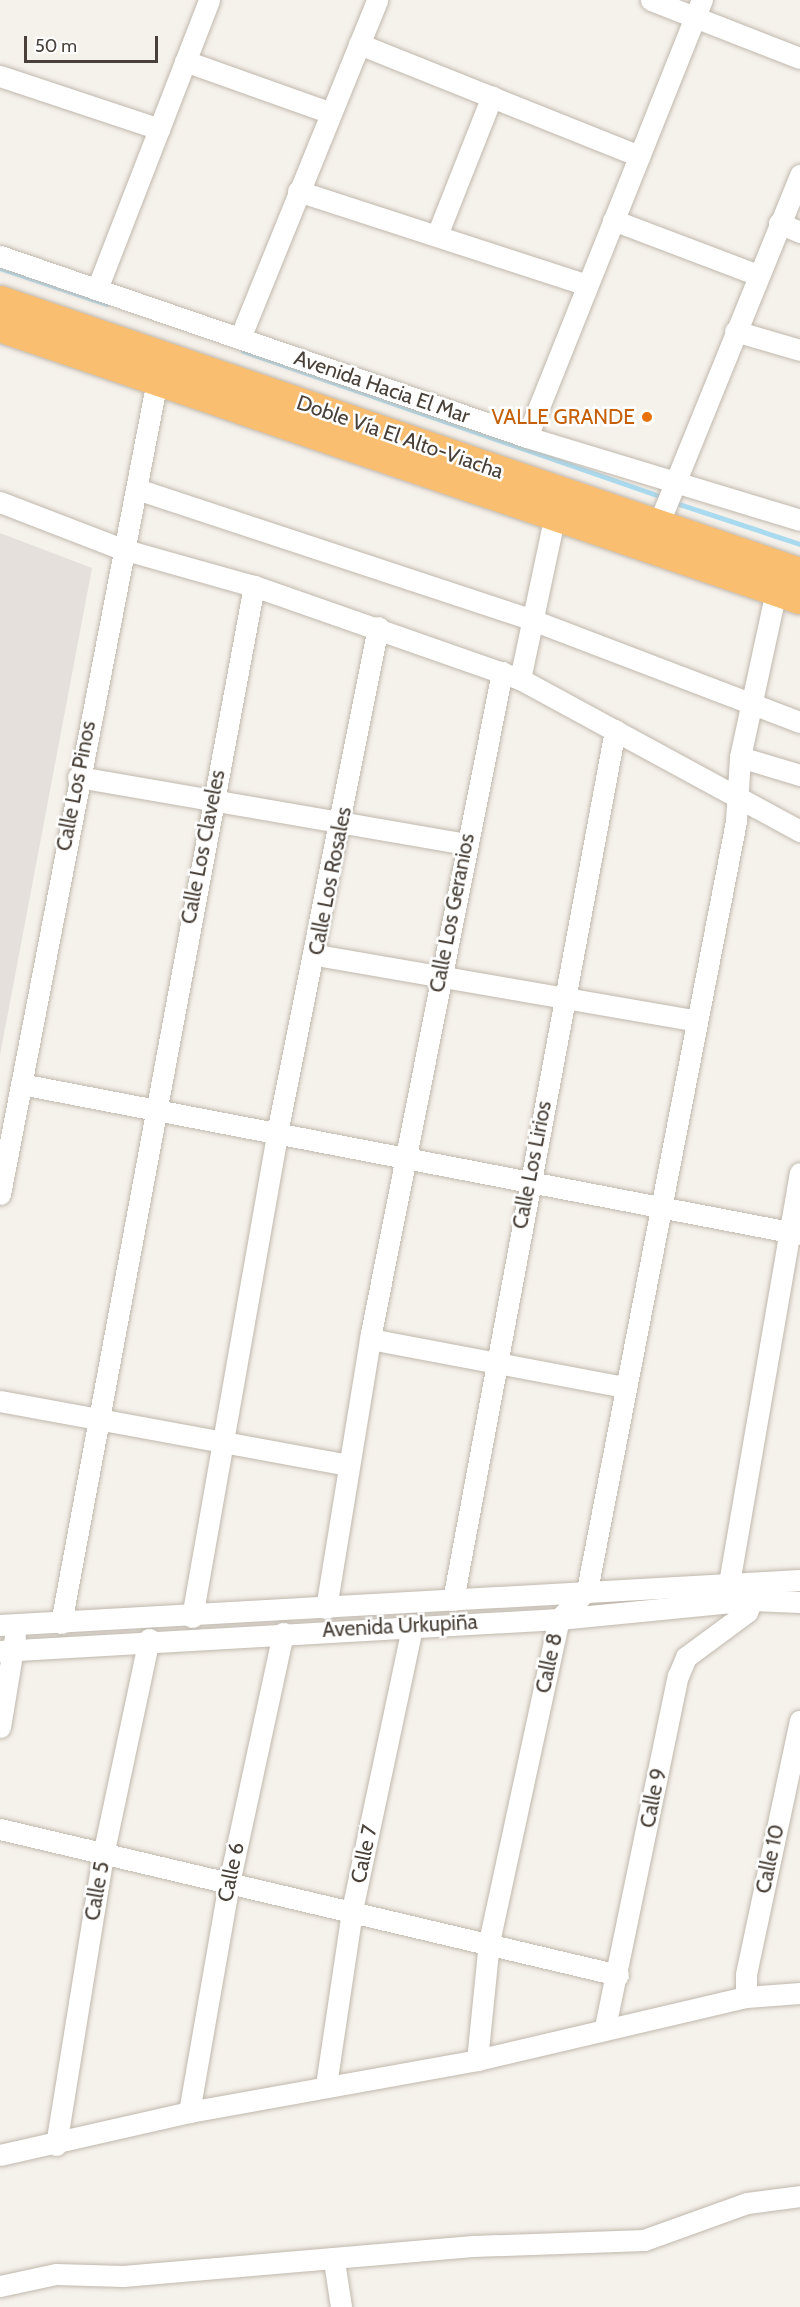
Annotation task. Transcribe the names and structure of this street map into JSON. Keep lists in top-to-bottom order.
{
  "streets": {
    "highway": ["Doble Vía El Alto-Viacha"],
    "street": [
      "Avenida Hacia El Mar",
      "Calle Los Pinos",
      "Calle Los Claveles",
      "Calle Los Rosales",
      "Calle Los Geranios",
      "Calle Los Lirios",
      "Avenida Urkupiña",
      "Calle 8",
      "Calle 9",
      "Calle 7",
      "Calle 10",
      "Calle 6",
      "Calle 5"
    ]
  },
  "crossings": [
    ["Avenida Hacia El Mar", "Doble Vía El Alto-Viacha"],
    ["Doble Vía El Alto-Viacha", "Calle Los Pinos"],
    ["Doble Vía El Alto-Viacha", "Calle Los Geranios"],
    ["Avenida Urkupiña", "Calle 8"],
    ["Avenida Urkupiña", "Calle 9"],
    ["Avenida Urkupiña", "Calle 7"],
    ["Avenida Urkupiña", "Calle 6"],
    ["Avenida Urkupiña", "Calle 5"]
  ],
  "places": ["VALLE GRANDE"],
  "scale_bar": "50 m"
}
